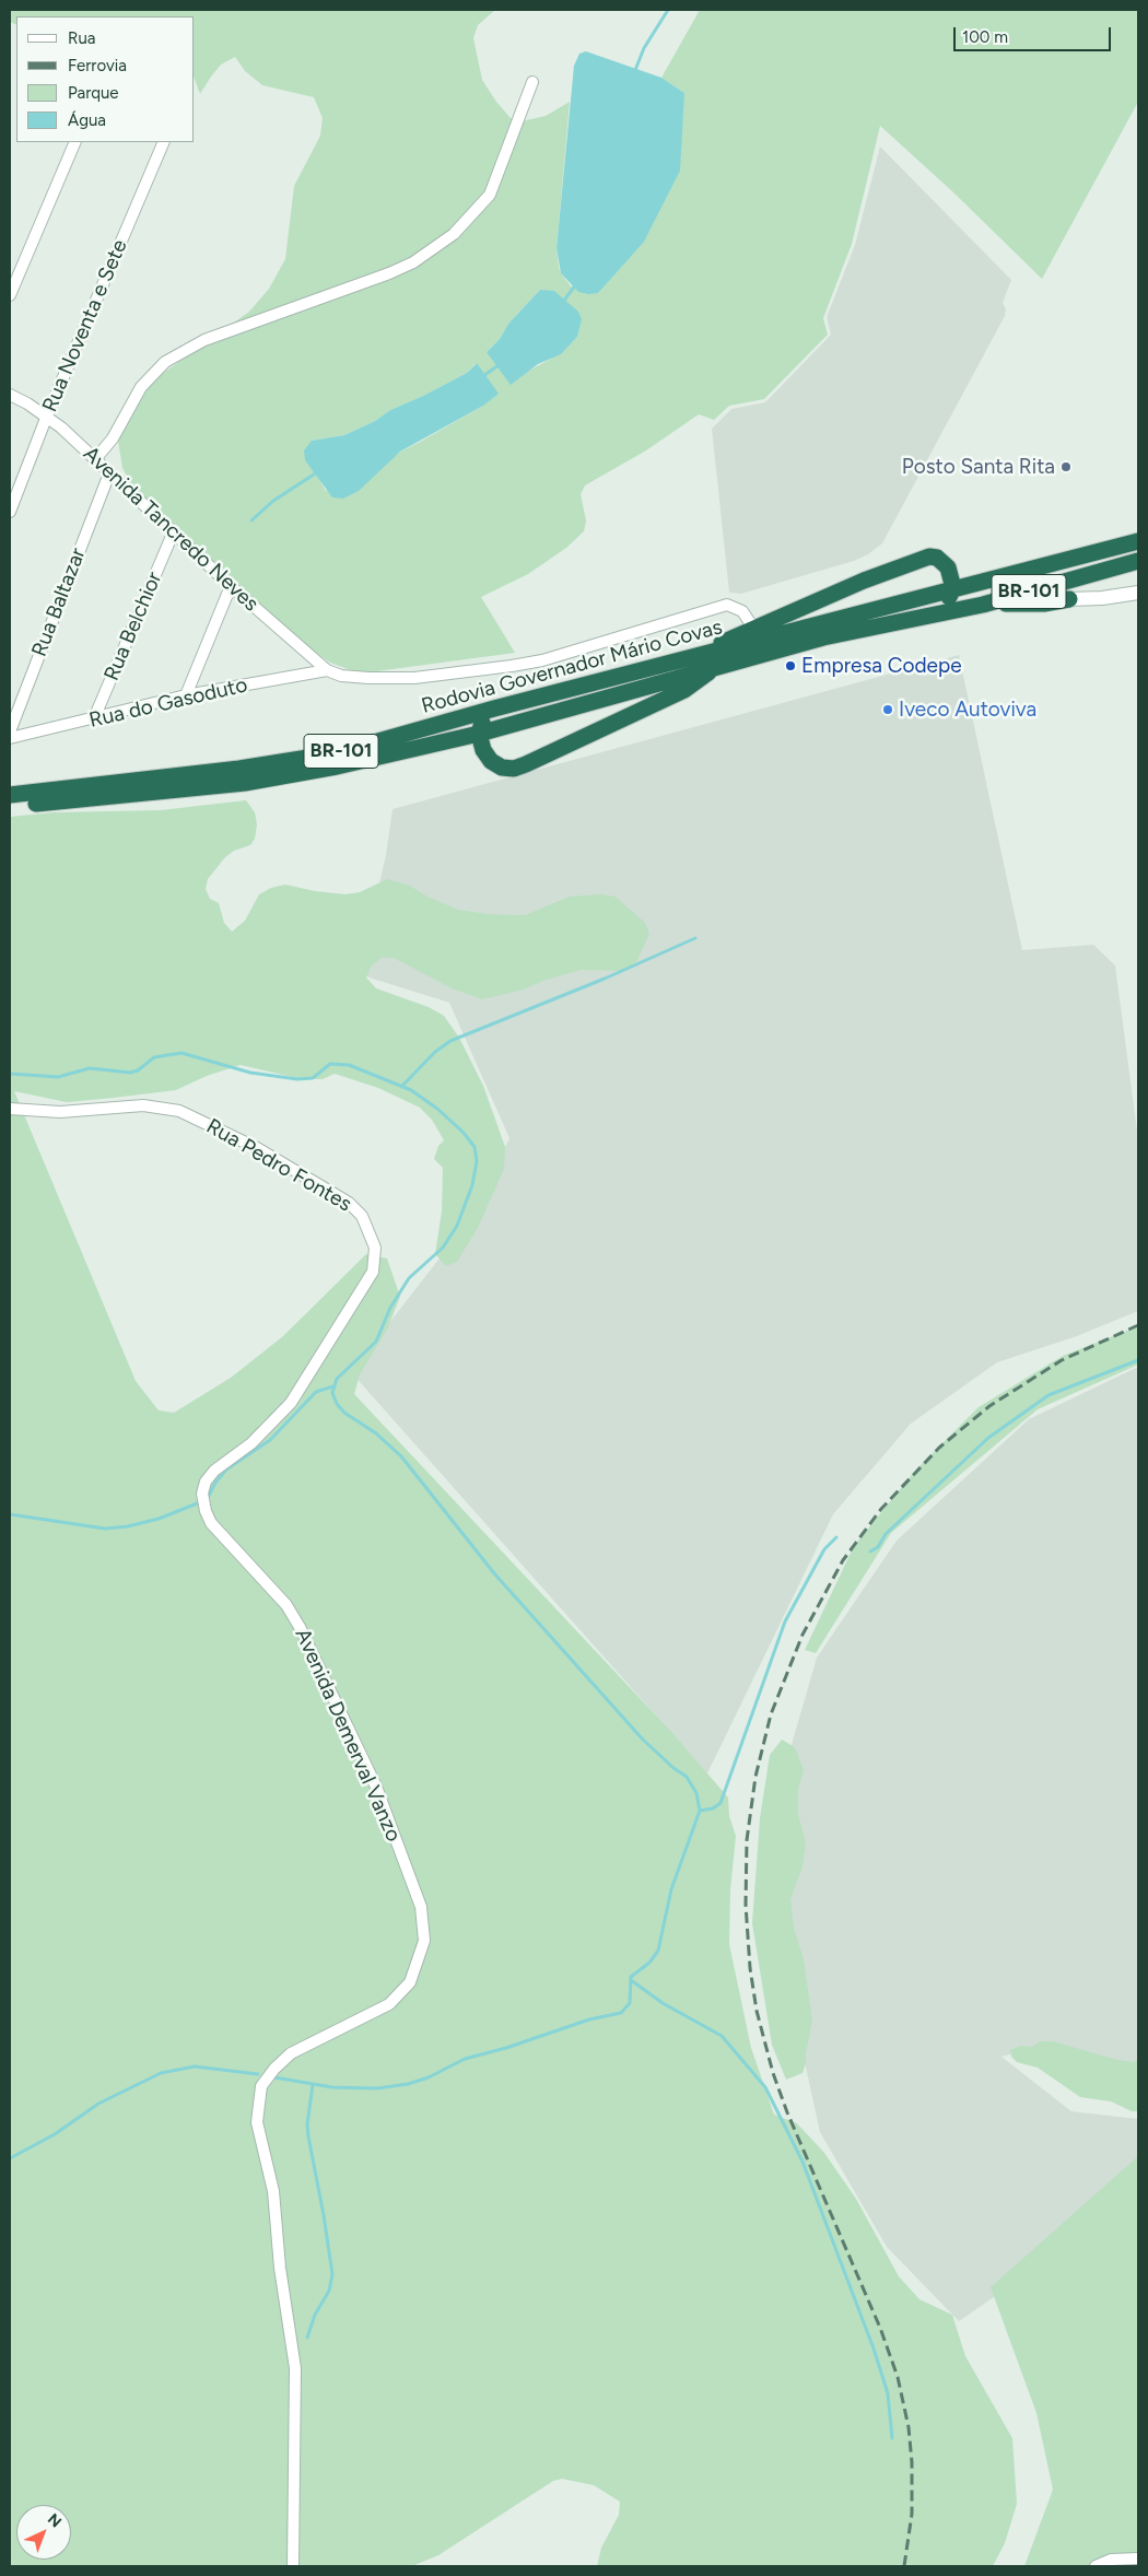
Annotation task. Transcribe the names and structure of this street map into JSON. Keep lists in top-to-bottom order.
{
  "streets": {
    "highway": ["BR-101", "Rodovia Governador Mário Covas"],
    "street": [
      "Rua Noventa e Sete",
      "Avenida Tancredo Neves",
      "Rua Baltazar",
      "Rua Belchior",
      "Rua do Gasoduto",
      "Rua Pedro Fontes",
      "Avenida Demerval Vanzo"
    ]
  },
  "crossings": [
    ["Rua Noventa e Sete", "Avenida Tancredo Neves"],
    ["Avenida Tancredo Neves", "Rua Baltazar"],
    ["Avenida Tancredo Neves", "Rua Belchior"],
    ["Avenida Tancredo Neves", "Rua do Gasoduto"],
    ["Rua Belchior", "Rua do Gasoduto"],
    ["Rua Pedro Fontes", "Avenida Demerval Vanzo"]
  ],
  "places": ["Posto Santa Rita", "Empresa Codepe", "Iveco Autoviva"],
  "legend": [
    "Rua",
    "Ferrovia",
    "Parque",
    "Água"
  ],
  "scale_bar": "100 m",
  "north": "top right"
}
